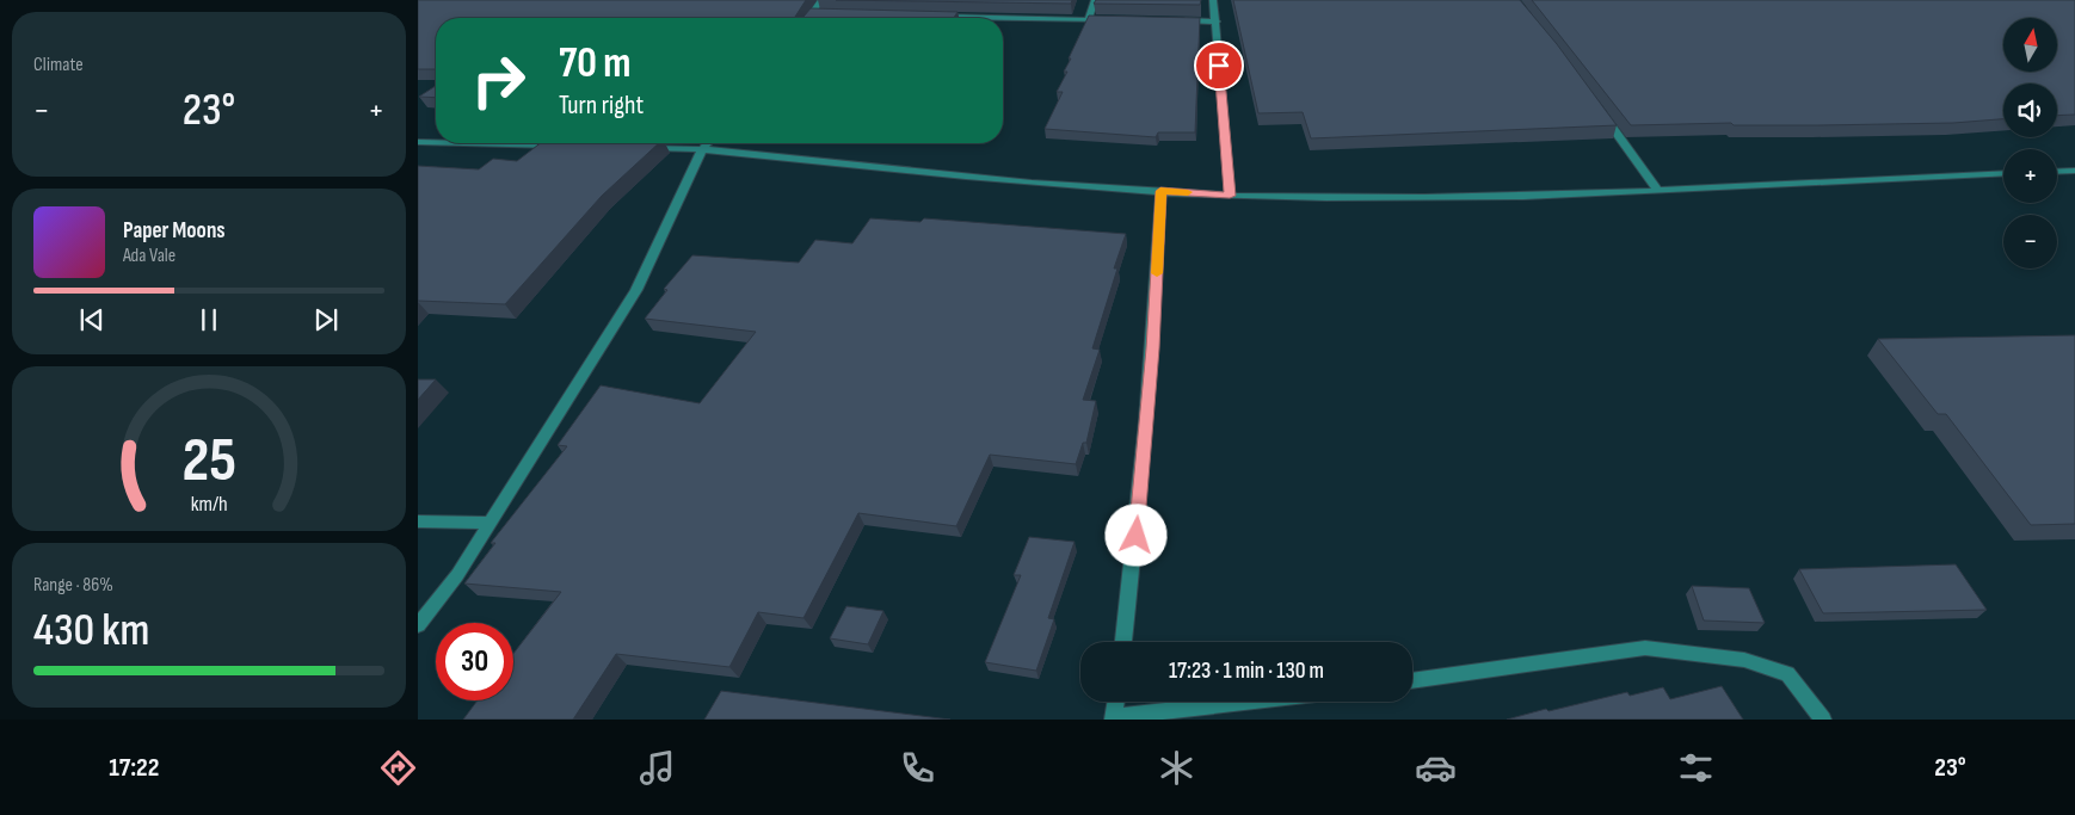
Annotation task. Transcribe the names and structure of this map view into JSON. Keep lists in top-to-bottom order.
{
  "north": "top",
  "page": {
    "tile": [
      "Climate",
      ["Range · 86%", "430 km"]
    ],
    "map_buttons": ["+", "−"],
    "turn": ["70 m", "Turn right"],
    "heat": ["−", "23°", "+"],
    "song": ["Paper Moons", "Ada Vale"],
    "limit": "30",
    "trip": "17:23 · 1 min · 130 m",
    "tabs": ["17:22", "23°"],
    "gauge": ["25", "km/h"]
  }
}
